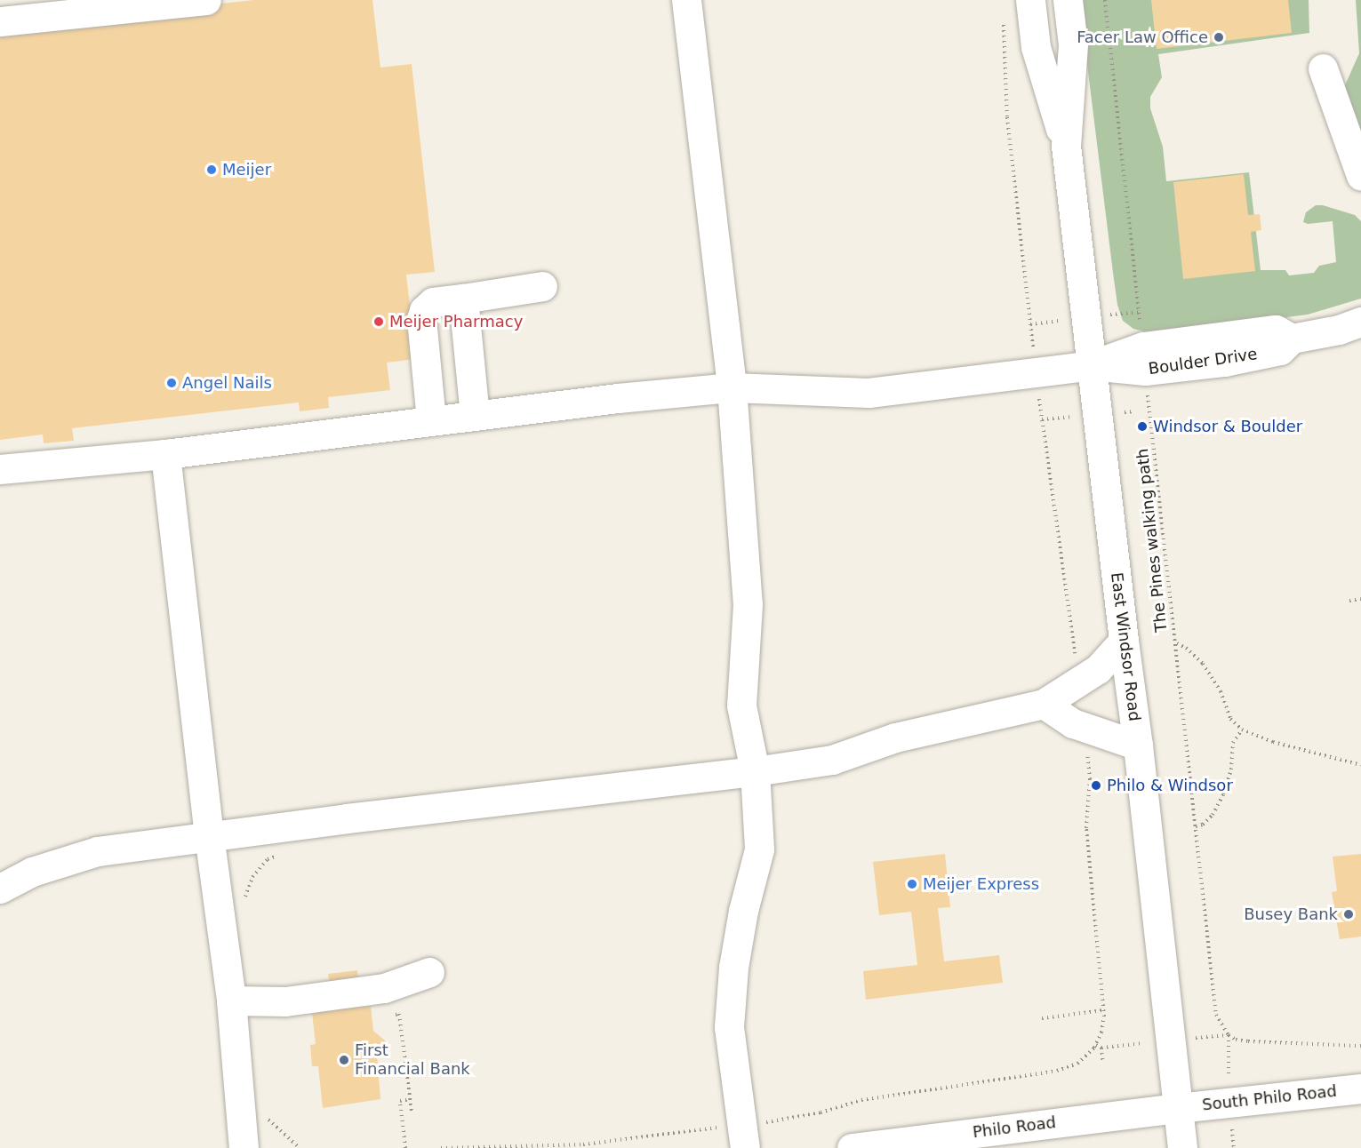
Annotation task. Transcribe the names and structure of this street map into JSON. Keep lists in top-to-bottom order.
{
  "streets": {
    "main road": [
      "Boulder Drive",
      "East Windsor Road",
      "South Philo Road",
      "Philo Road"
    ],
    "path": ["The Pines walking path"]
  },
  "crossings": [
    ["Boulder Drive", "East Windsor Road"],
    ["East Windsor Road", "South Philo Road"],
    ["East Windsor Road", "Philo Road"],
    ["South Philo Road", "Philo Road"]
  ],
  "places": [
    "Facer Law Office",
    "Meijer",
    "Meijer Pharmacy",
    "Angel Nails",
    "Windsor & Boulder",
    "Philo & Windsor",
    "Meijer Express",
    "Busey Bank",
    "First Financial Bank"
  ]
}
